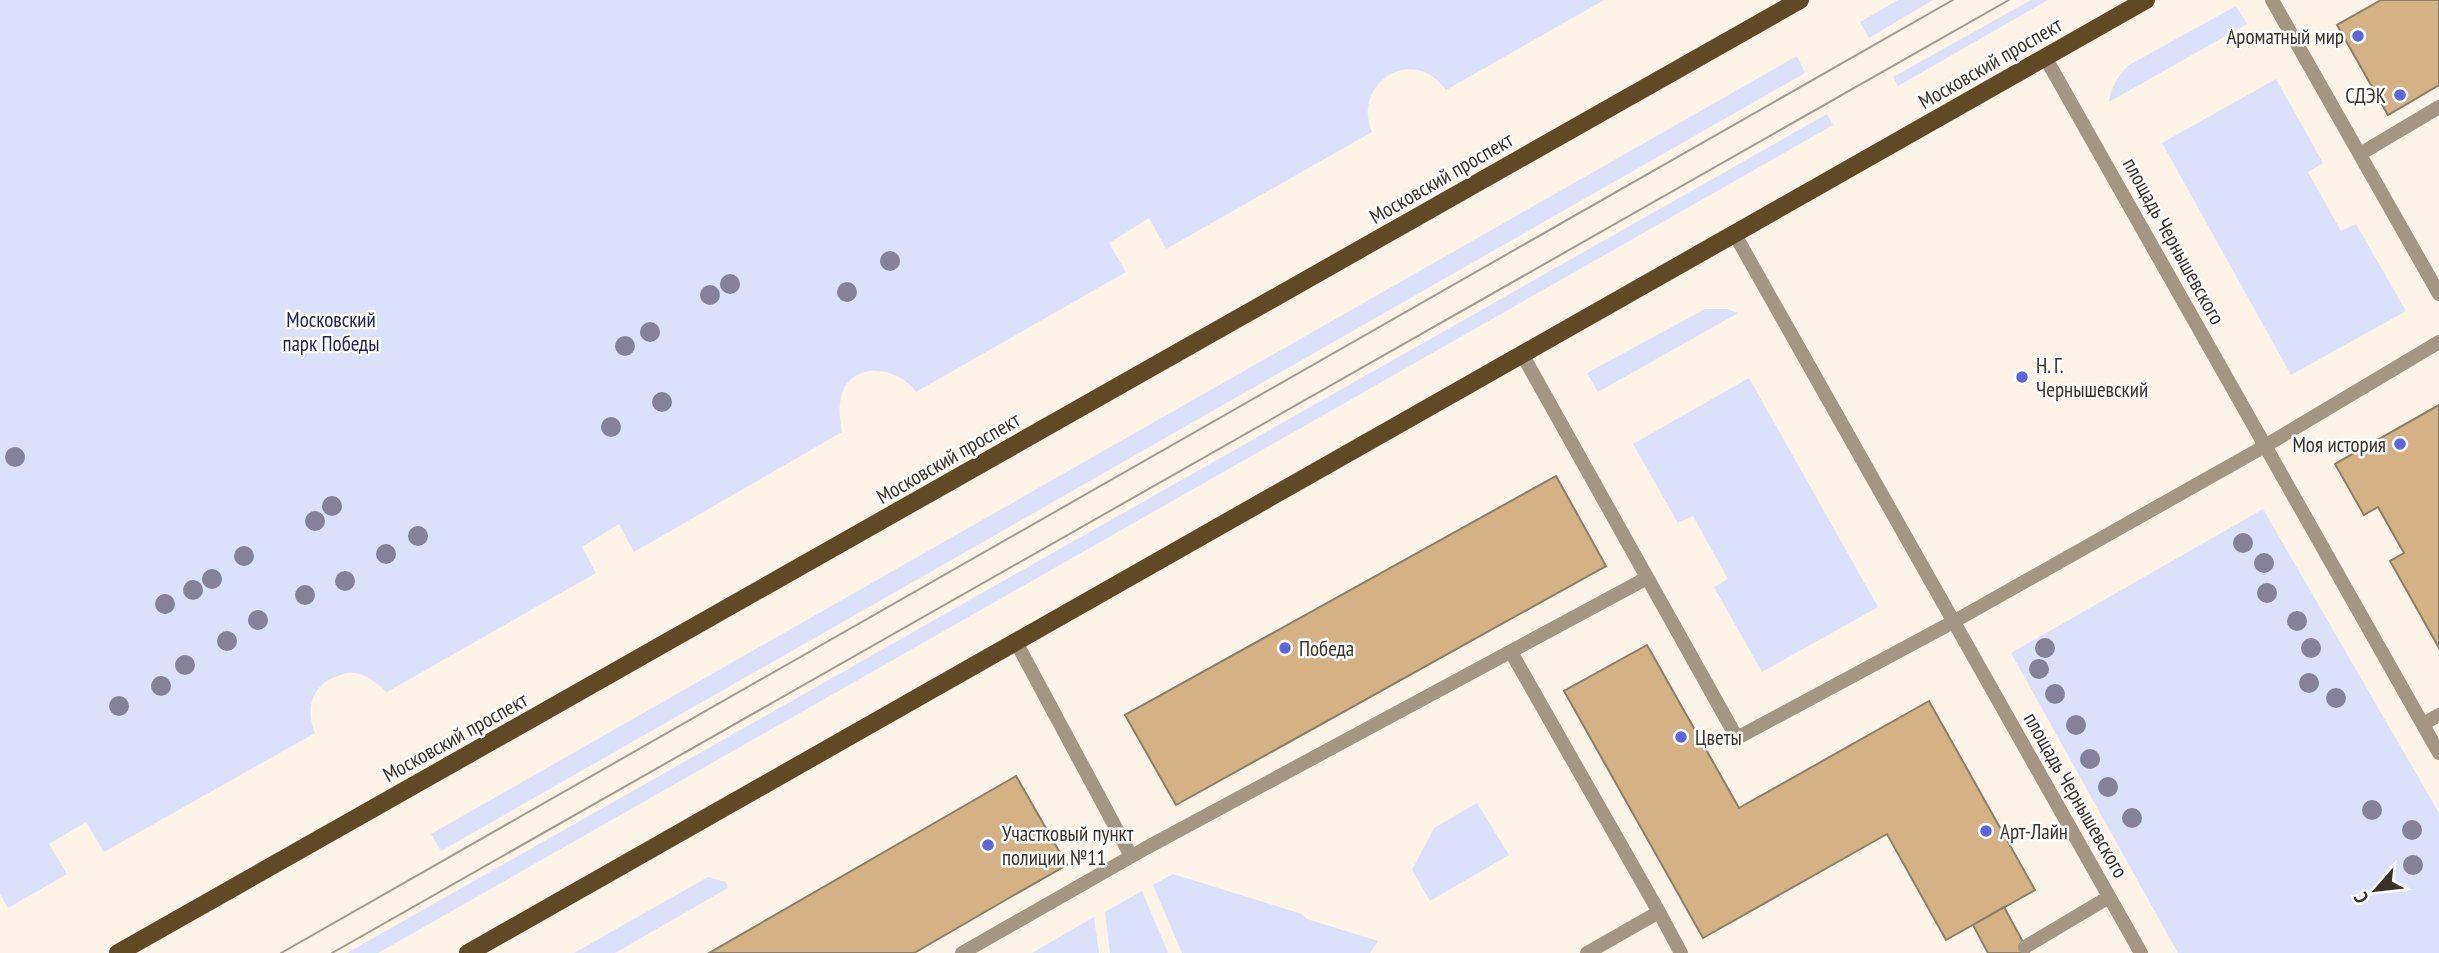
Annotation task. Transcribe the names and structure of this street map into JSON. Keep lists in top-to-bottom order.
{
  "streets": {
    "main road": ["Московский проспект"],
    "street": ["площадь Чернышевского"]
  },
  "crossings": [
    ["Московский проспект", "площадь Чернышевского"]
  ],
  "parks": ["Московский парк Победы"],
  "places": [
    "Ароматный мир",
    "СДЭК",
    "Н. Г. Чернышевский",
    "Моя история",
    "Победа",
    "Цветы",
    "Арт-Лайн",
    "Участковый пункт полиции №11"
  ],
  "north": "bottom left"
}
